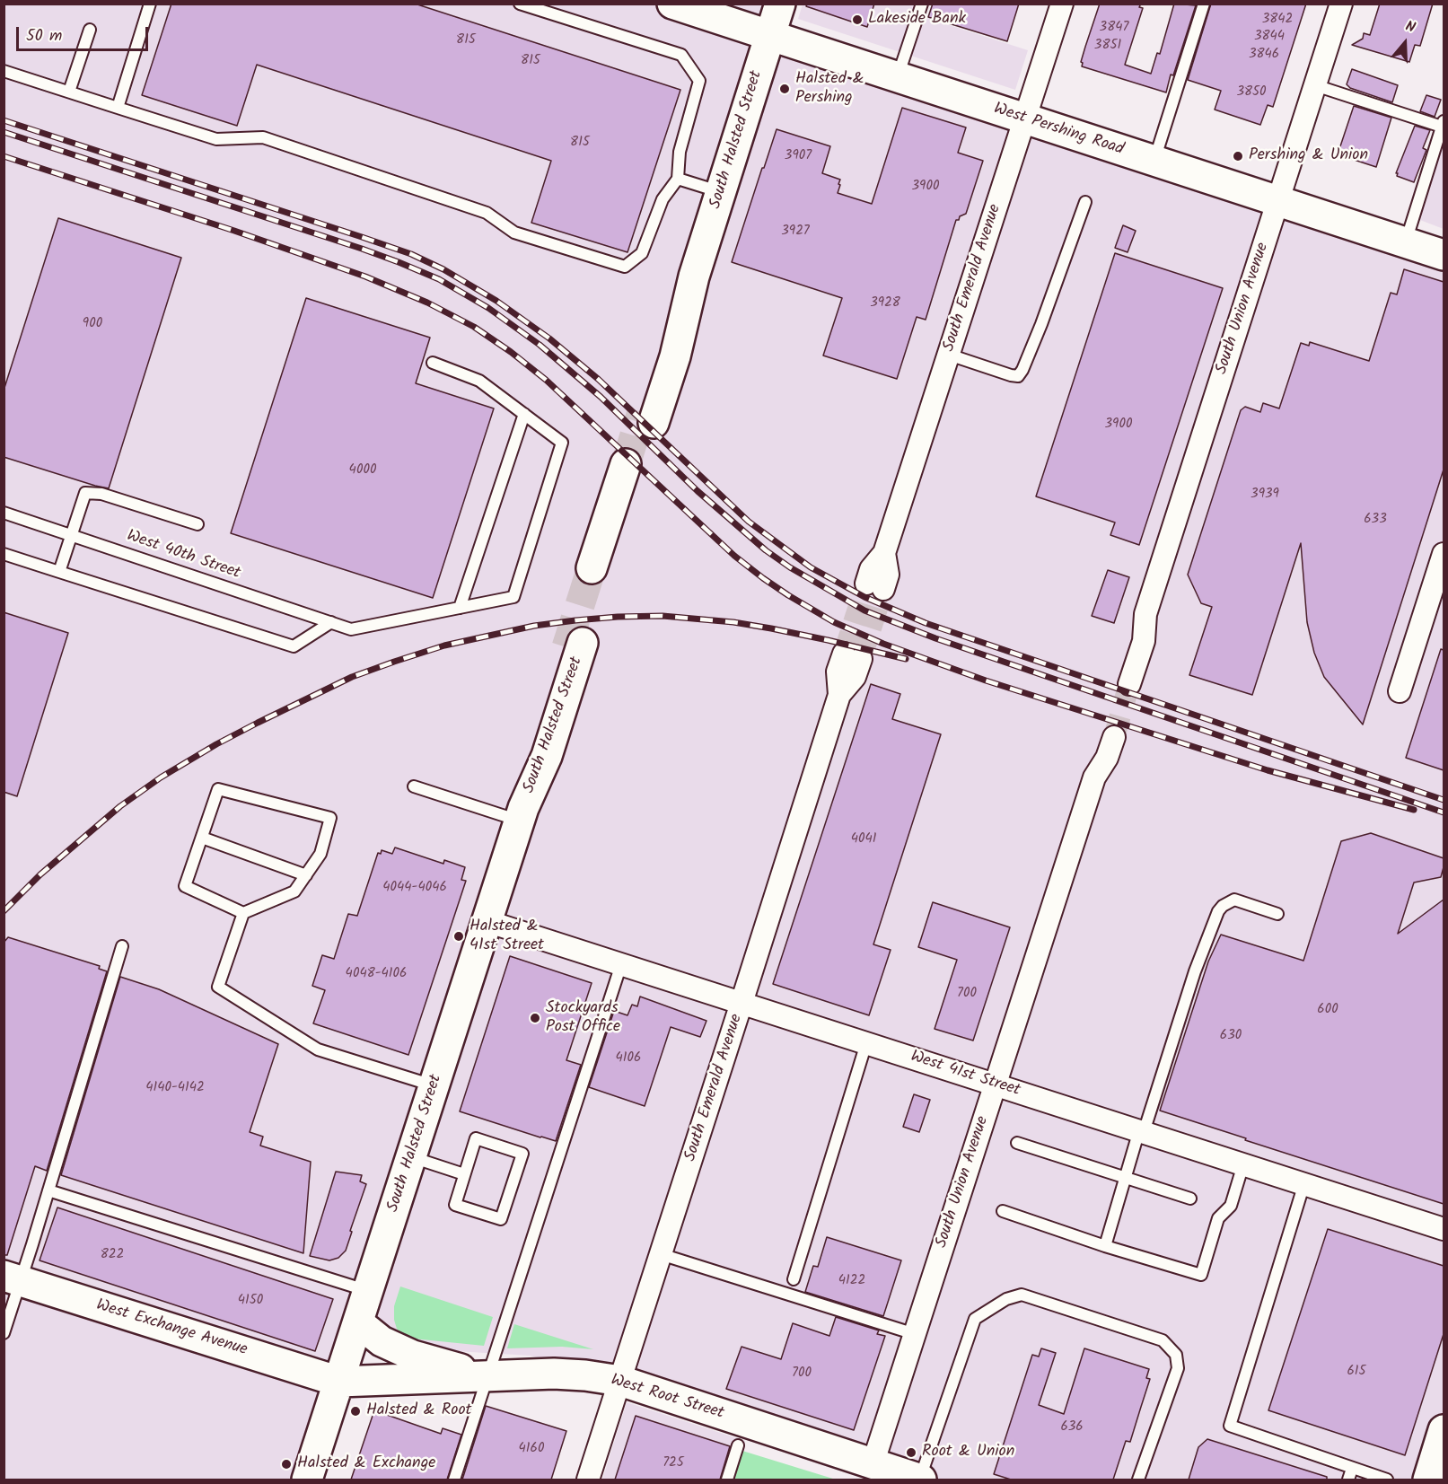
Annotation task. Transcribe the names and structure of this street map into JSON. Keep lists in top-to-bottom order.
{
  "streets": {
    "main road": [
      "West Pershing Road",
      "South Halsted Street",
      "West Exchange Avenue",
      "West Root Street"
    ],
    "street": ["South Emerald Avenue", "South Union Avenue", "West 41st Street"],
    "lane": ["West 40th Street"]
  },
  "crossings": [
    ["West Pershing Road", "South Halsted Street"],
    ["West Pershing Road", "South Emerald Avenue"],
    ["West Pershing Road", "South Union Avenue"],
    ["South Halsted Street", "West 41st Street"],
    ["South Halsted Street", "West Exchange Avenue"],
    ["South Halsted Street", "West Root Street"],
    ["South Emerald Avenue", "West 41st Street"],
    ["South Emerald Avenue", "West Root Street"],
    ["South Union Avenue", "West 41st Street"],
    ["South Union Avenue", "West Root Street"],
    ["West Exchange Avenue", "West Root Street"]
  ],
  "places": [
    "Lakeside Bank",
    "Halsted & Pershing",
    "Pershing & Union",
    "Halsted & 41st Street",
    "Stockyards Post Office",
    "Halsted & Root",
    "Root & Union",
    "Halsted & Exchange"
  ],
  "house_numbers": [
    "3842",
    "3847",
    "3844",
    "815",
    "3851",
    "3846",
    "815",
    "3850",
    "815",
    "3907",
    "3900",
    "3927",
    "3928",
    "900",
    "3900",
    "4000",
    "3939",
    "633",
    "4041",
    "4044-4046",
    "4048-4106",
    "700",
    "600",
    "630",
    "4106",
    "4140-4142",
    "822",
    "4122",
    "4150",
    "615",
    "700",
    "636",
    "4160",
    "725"
  ],
  "scale_bar": "50 m",
  "north": "top"
}
